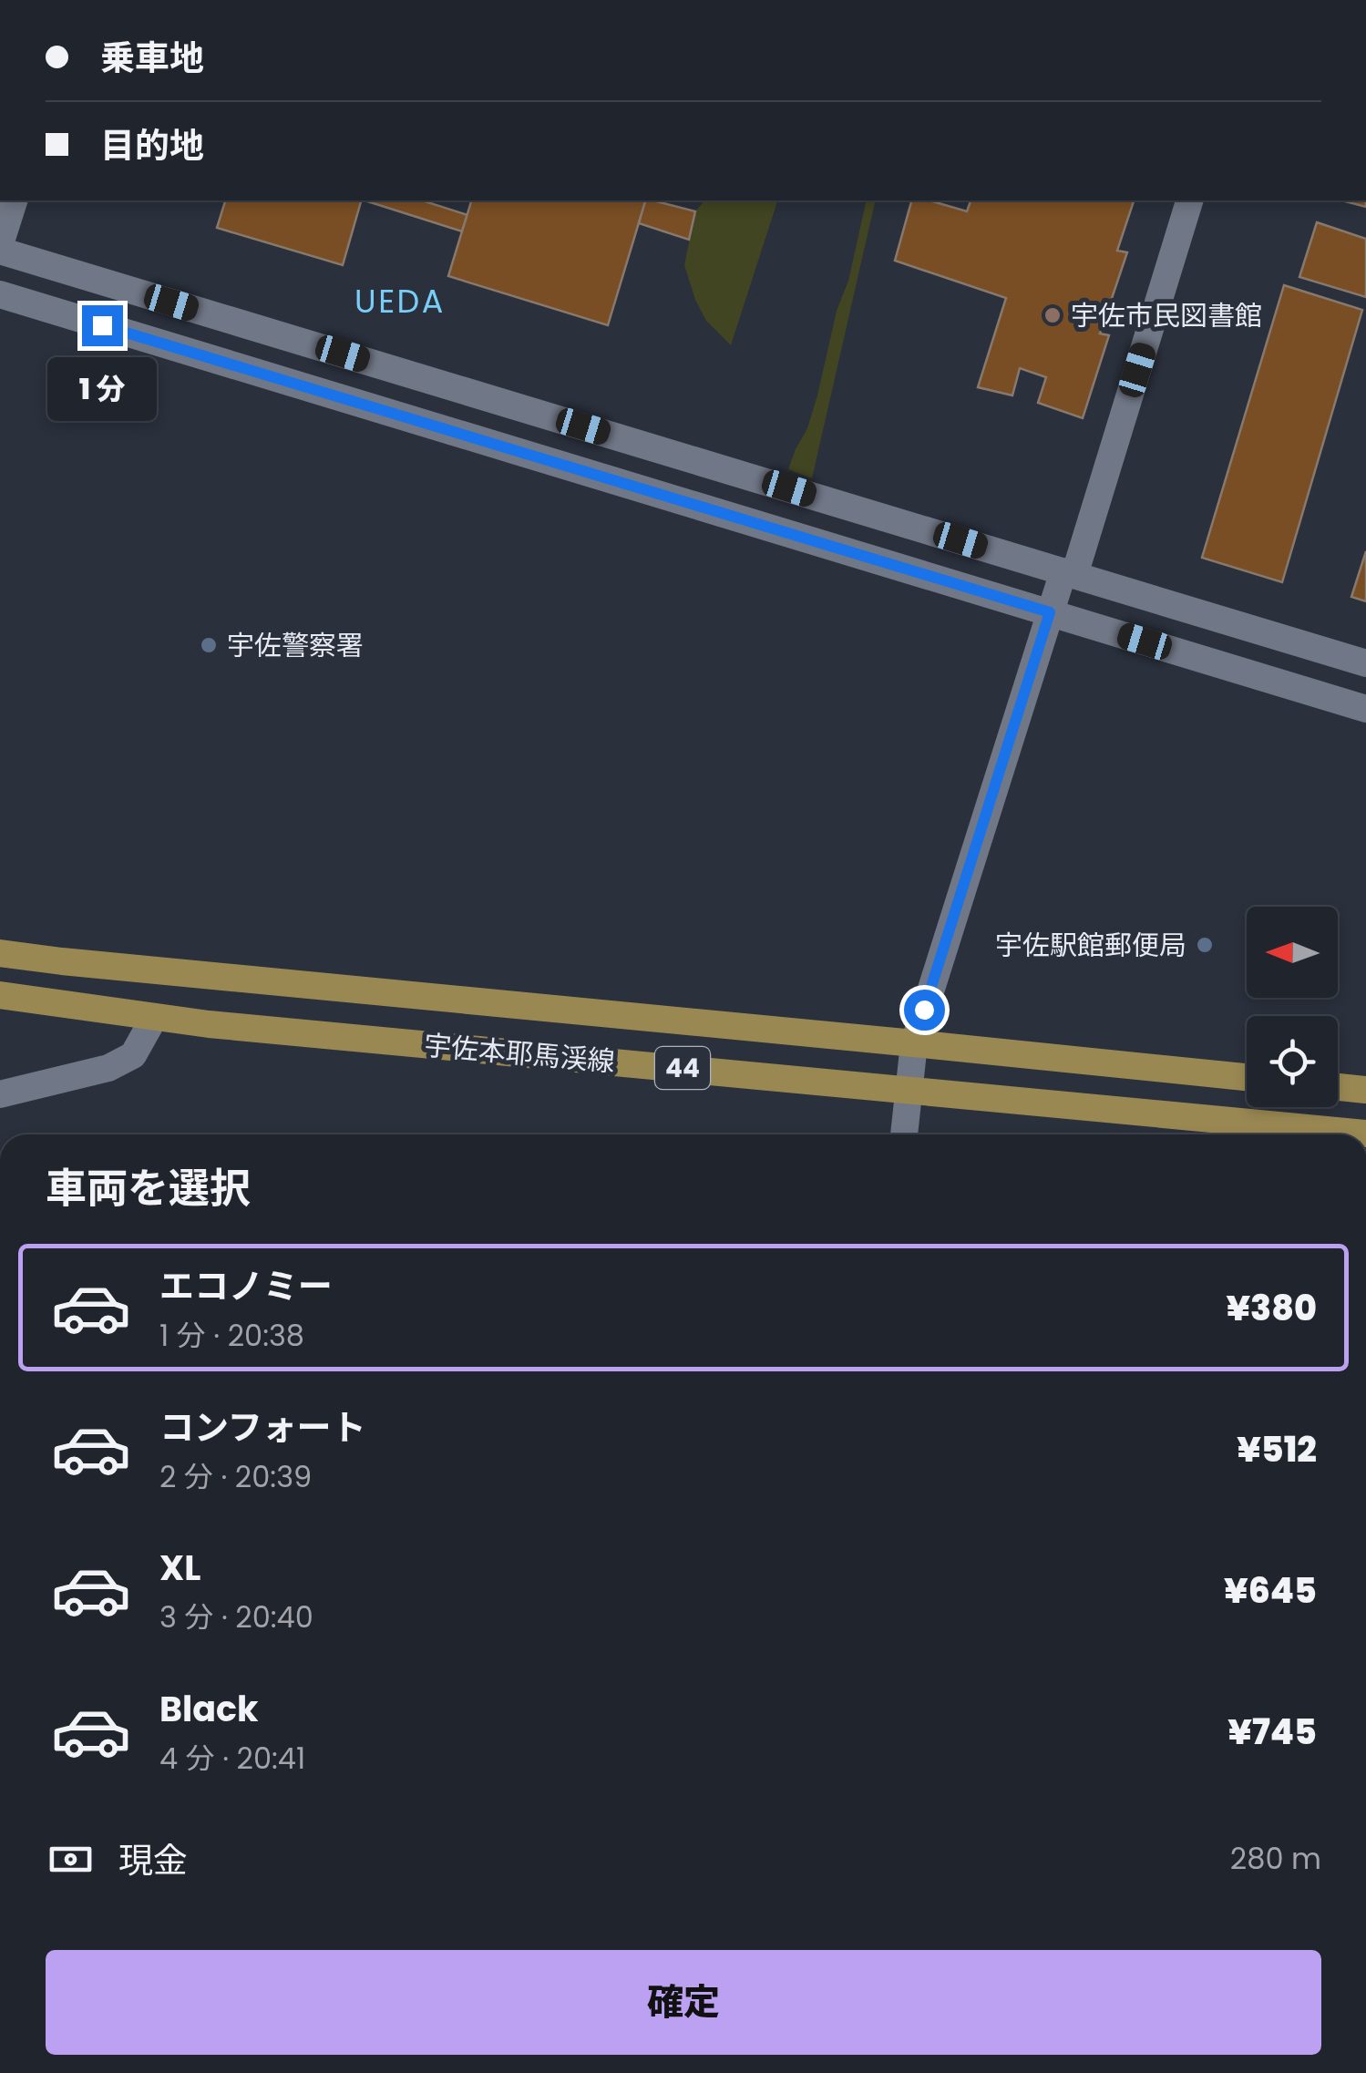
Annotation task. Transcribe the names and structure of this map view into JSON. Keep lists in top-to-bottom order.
{
  "streets": {
    "main road": ["宇佐本耶馬渓線", "44"]
  },
  "districts": ["UEDA"],
  "places": ["宇佐市民図書館", "宇佐警察署", "宇佐駅館郵便局"],
  "north": "left",
  "page": {
    "banner": ["乗車地", "目的地"],
    "bubble": "1 分",
    "heading": "車両を選択",
    "list": [
      {
        "name": "エコノミー",
        "note": "1 分 · 20:38",
        "value": "¥380"
      },
      {
        "name": "コンフォート",
        "note": "2 分 · 20:39",
        "value": "¥512"
      },
      {
        "name": "XL",
        "note": "3 分 · 20:40",
        "value": "¥645"
      },
      {
        "name": "Black",
        "note": "4 分 · 20:41",
        "value": "¥745"
      }
    ],
    "pay": ["現金", "280 m"],
    "buttons": "確定"
  }
}
